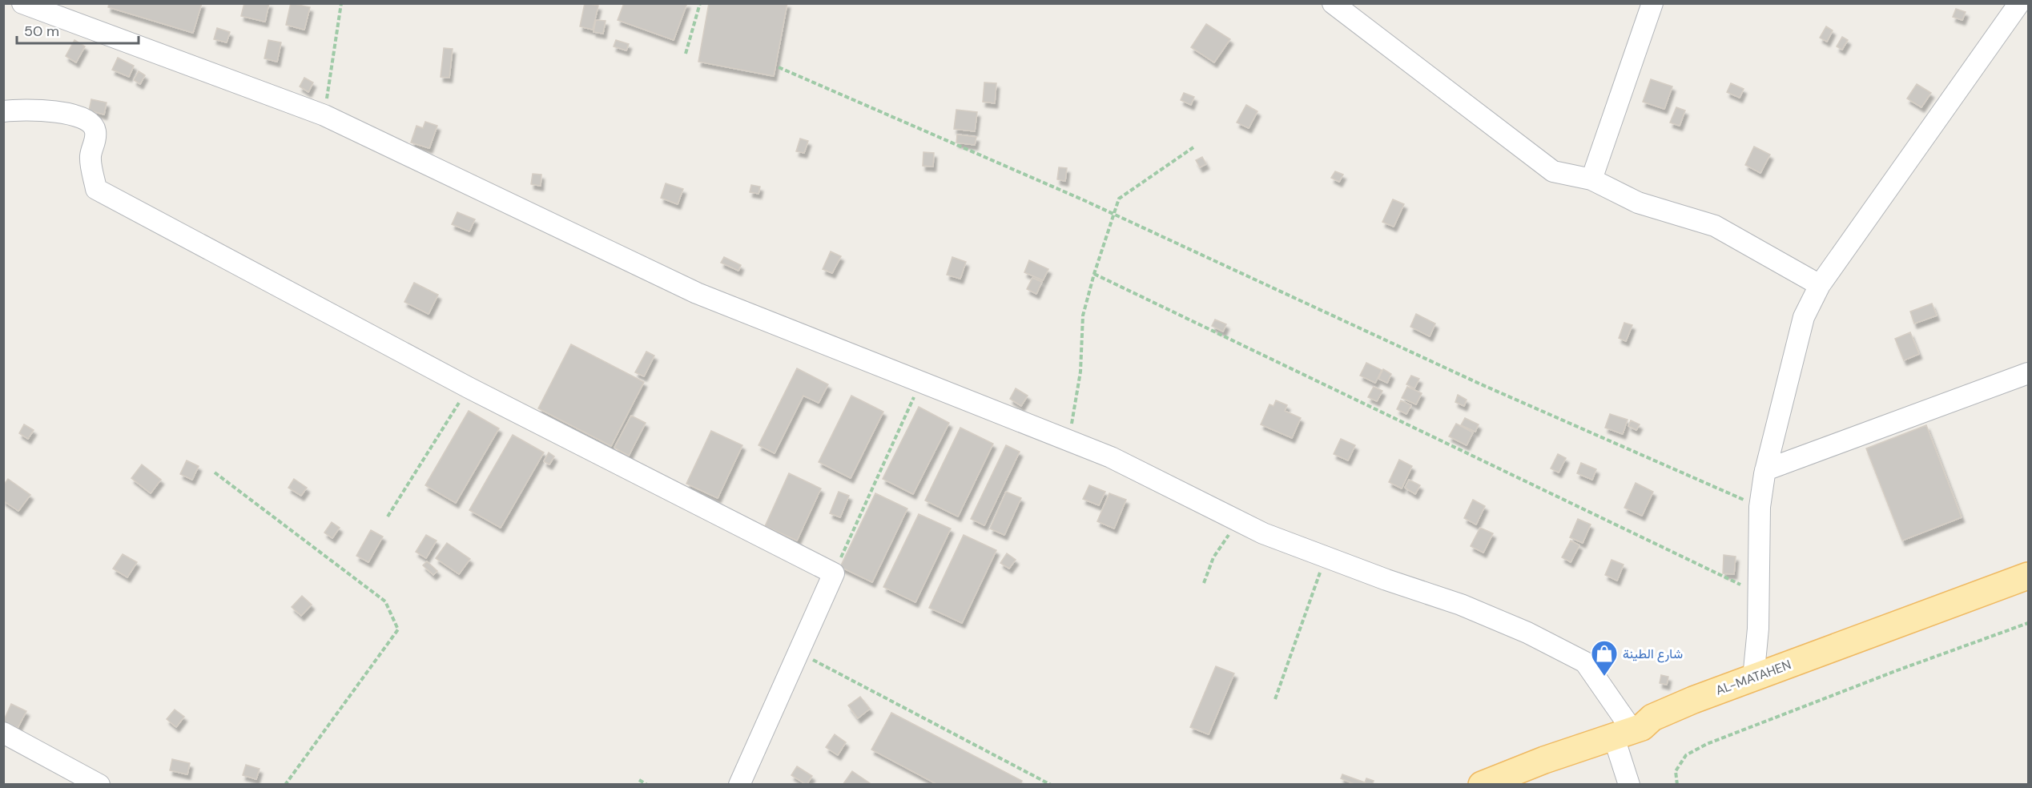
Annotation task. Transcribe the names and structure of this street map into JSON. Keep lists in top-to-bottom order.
{
  "streets": {
    "main road": ["AL-MATAHEN"]
  },
  "places": {
    "shop": ["شارع الطينة"]
  },
  "scale_bar": "50 m"
}
